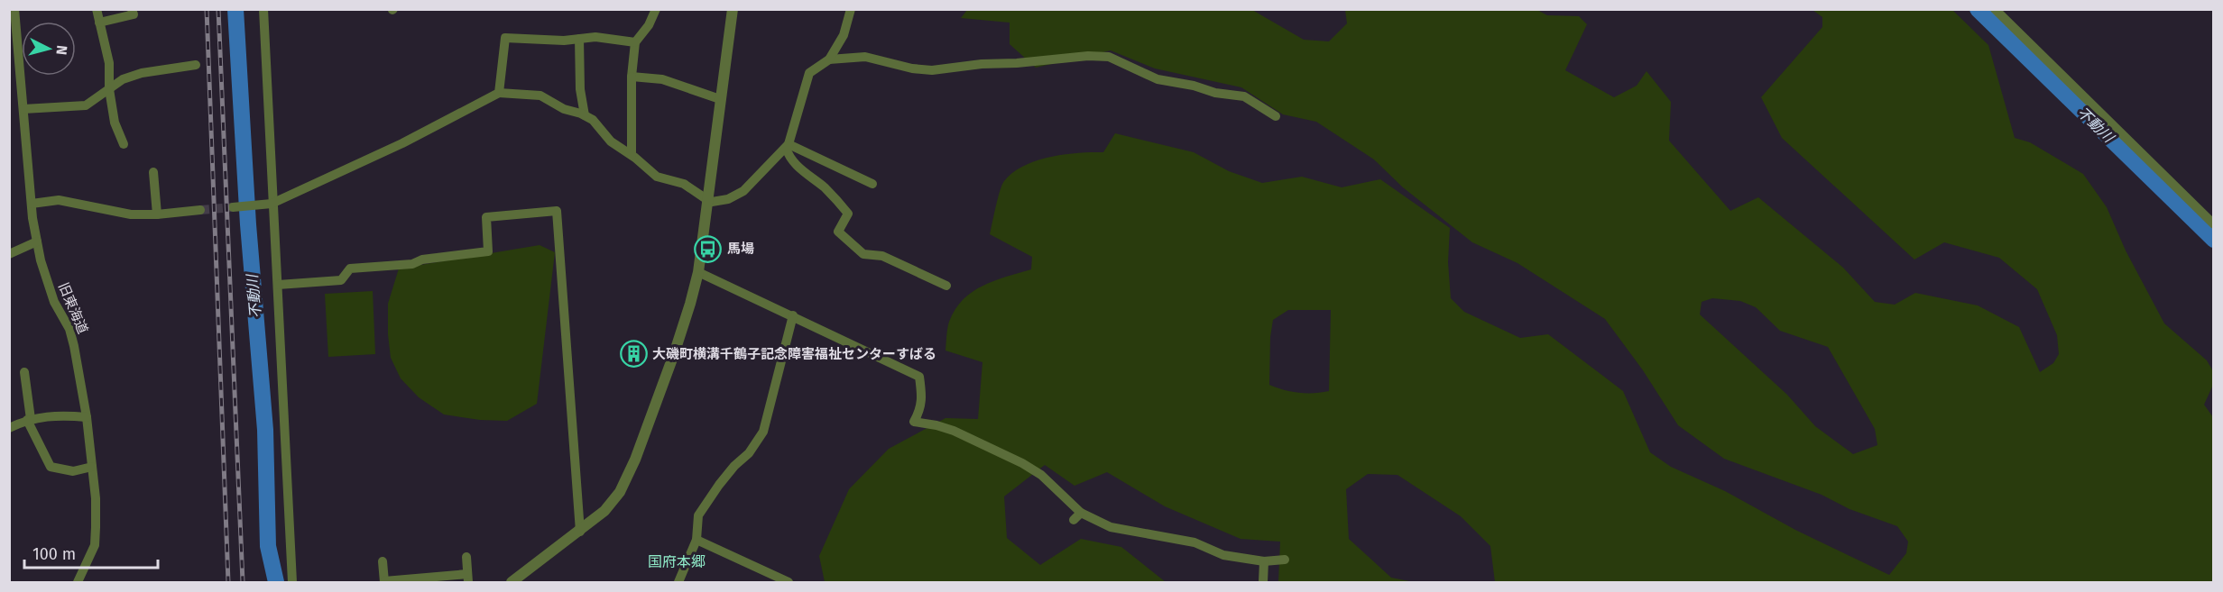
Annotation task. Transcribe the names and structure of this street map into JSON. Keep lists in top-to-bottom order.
{
  "streets": {
    "street": ["旧東海道"]
  },
  "districts": ["国府本郷"],
  "water": ["不動川"],
  "places": {
    "bus stop": ["馬場"],
    "building": ["大磯町横溝千鶴子記念障害福祉センターすばる"]
  },
  "scale_bar": "100 m",
  "north": "right"
}
